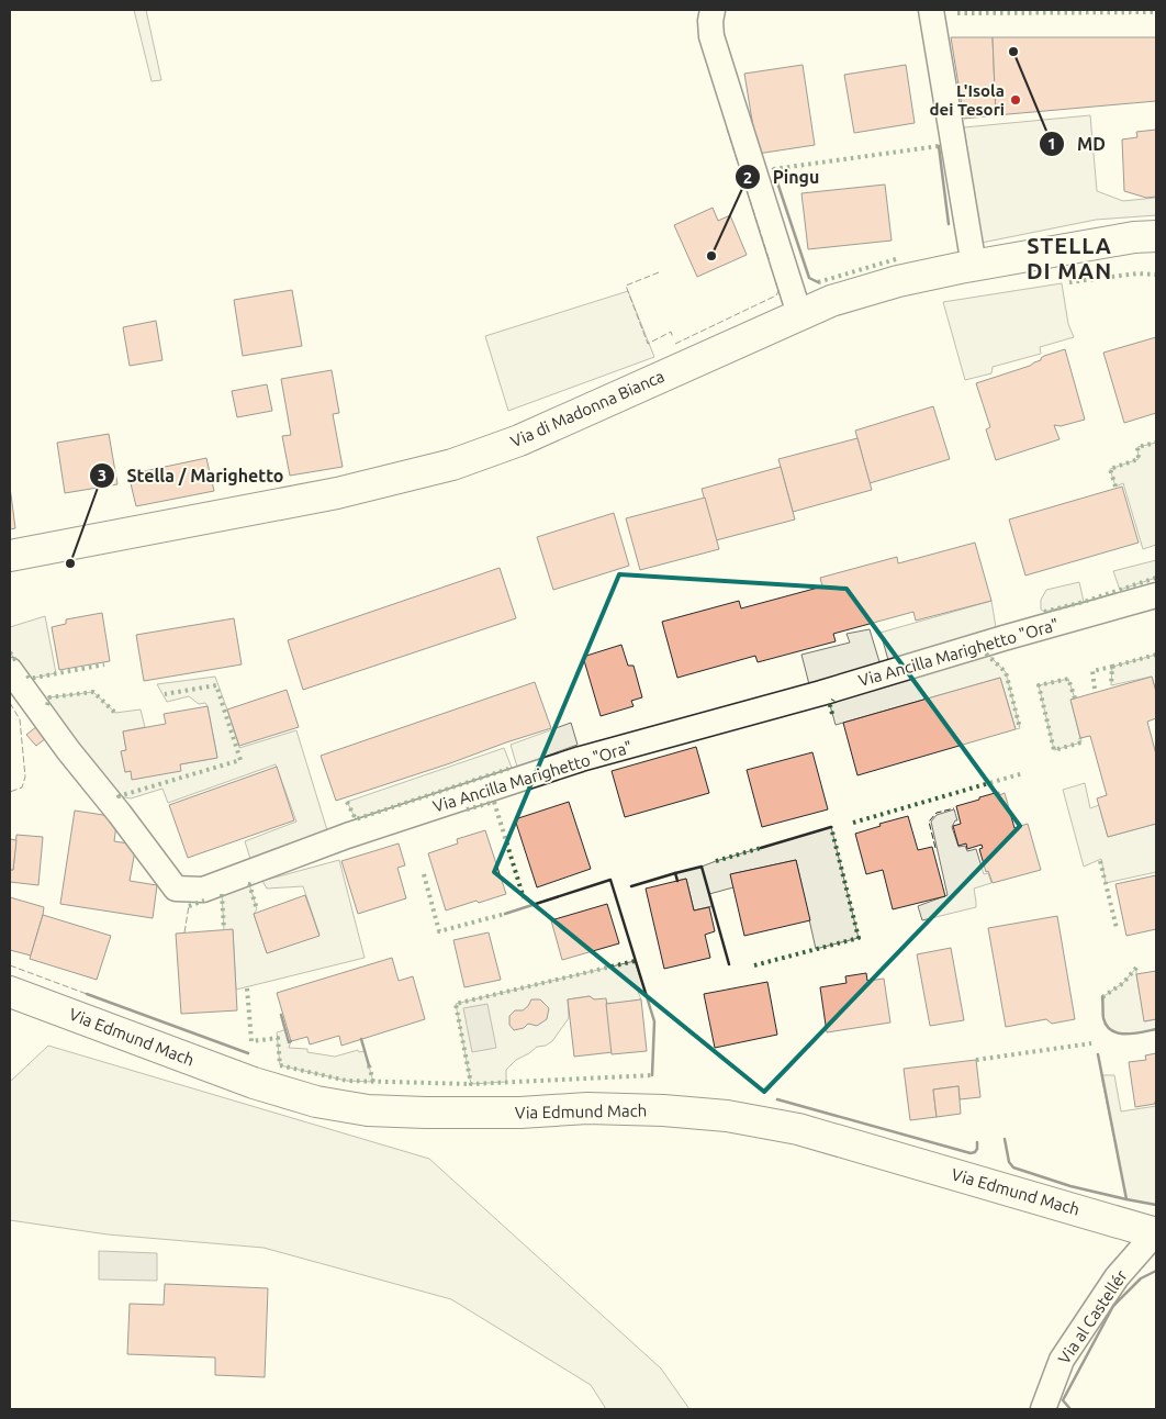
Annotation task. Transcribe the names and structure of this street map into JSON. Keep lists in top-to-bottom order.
{
  "streets": {
    "main road": ["Via di Madonna Bianca", "Via Edmund Mach"],
    "street": ["Via Ancilla Marighetto \"Ora\"", "Via al Castellér"]
  },
  "crossings": [
    ["Via Edmund Mach", "Via al Castellér"]
  ],
  "districts": ["STELLA DI MAN"],
  "places": [
    "MD",
    "L'Isola dei Tesori",
    "Pingu",
    "Stella / Marighetto"
  ]
}
